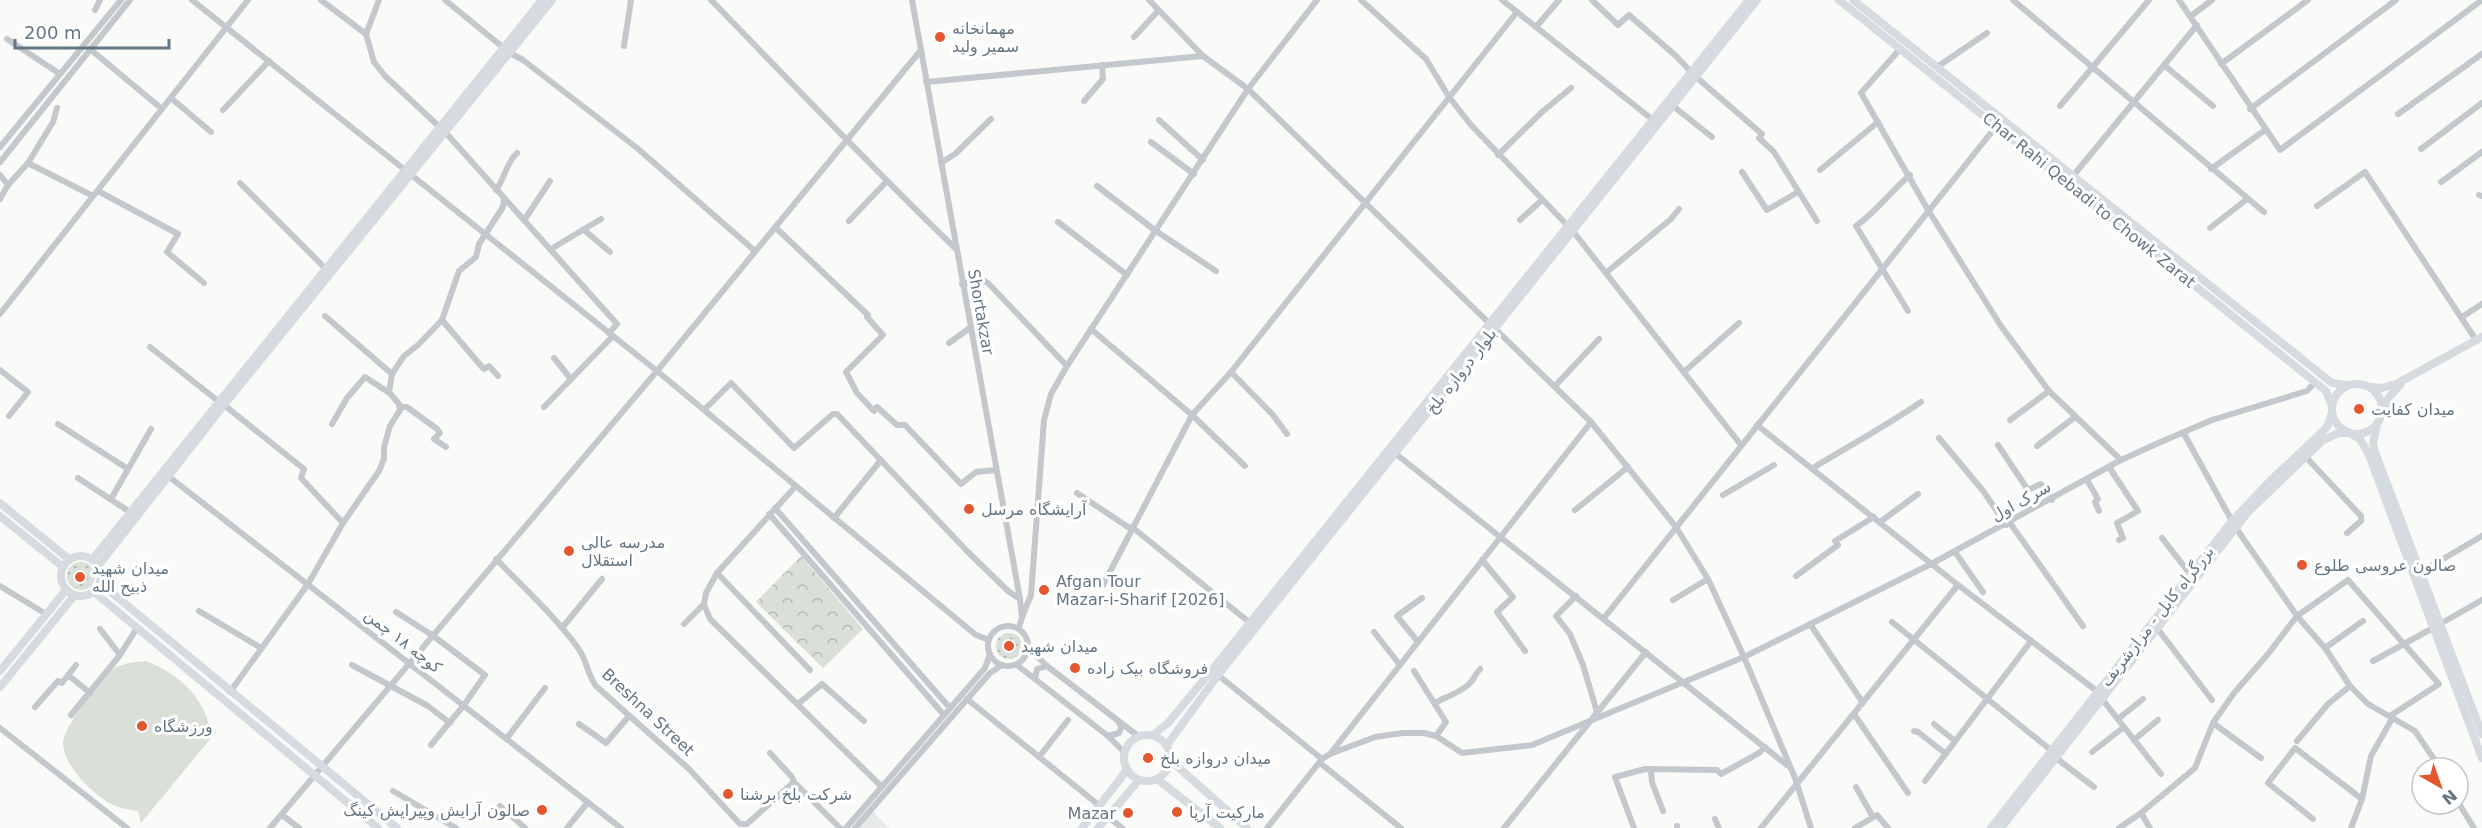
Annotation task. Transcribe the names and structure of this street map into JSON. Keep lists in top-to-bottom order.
{
  "streets": {
    "highway": ["Char Rahi Qebadi to Chowk Zarat", "بزرگراه کابل - مزارشریف"],
    "main road": ["بلوار دروازه بلخ"],
    "street": [
      "Shortakzar",
      "سرک اول",
      "كوچه ١٨ چمن",
      "Breshna Street"
    ]
  },
  "crossings": [
    ["Char Rahi Qebadi to Chowk Zarat", "سرک اول"],
    ["Char Rahi Qebadi to Chowk Zarat", "بزرگراه کابل - مزارشریف"]
  ],
  "places": [
    "مهمانخانه سمیر ولید",
    "میدان کفایت",
    "آرایشگاه مرسل",
    "مدرسه عالی استقلال",
    "صالون عروسی طلوع",
    "میدان شهید ذبیح الله",
    "Afgan Tour Mazar-i-Sharif [2026]",
    "میدان شهید",
    "فروشگاه بیک زاده",
    "ورزشگاه",
    "میدان دروازه بلخ",
    "شرکت بلخ برشنا",
    "صالون آرایش وپیرایش کینگ",
    "مارکیت آریا",
    "Mazar"
  ],
  "scale_bar": "200 m",
  "north": "bottom right"
}
